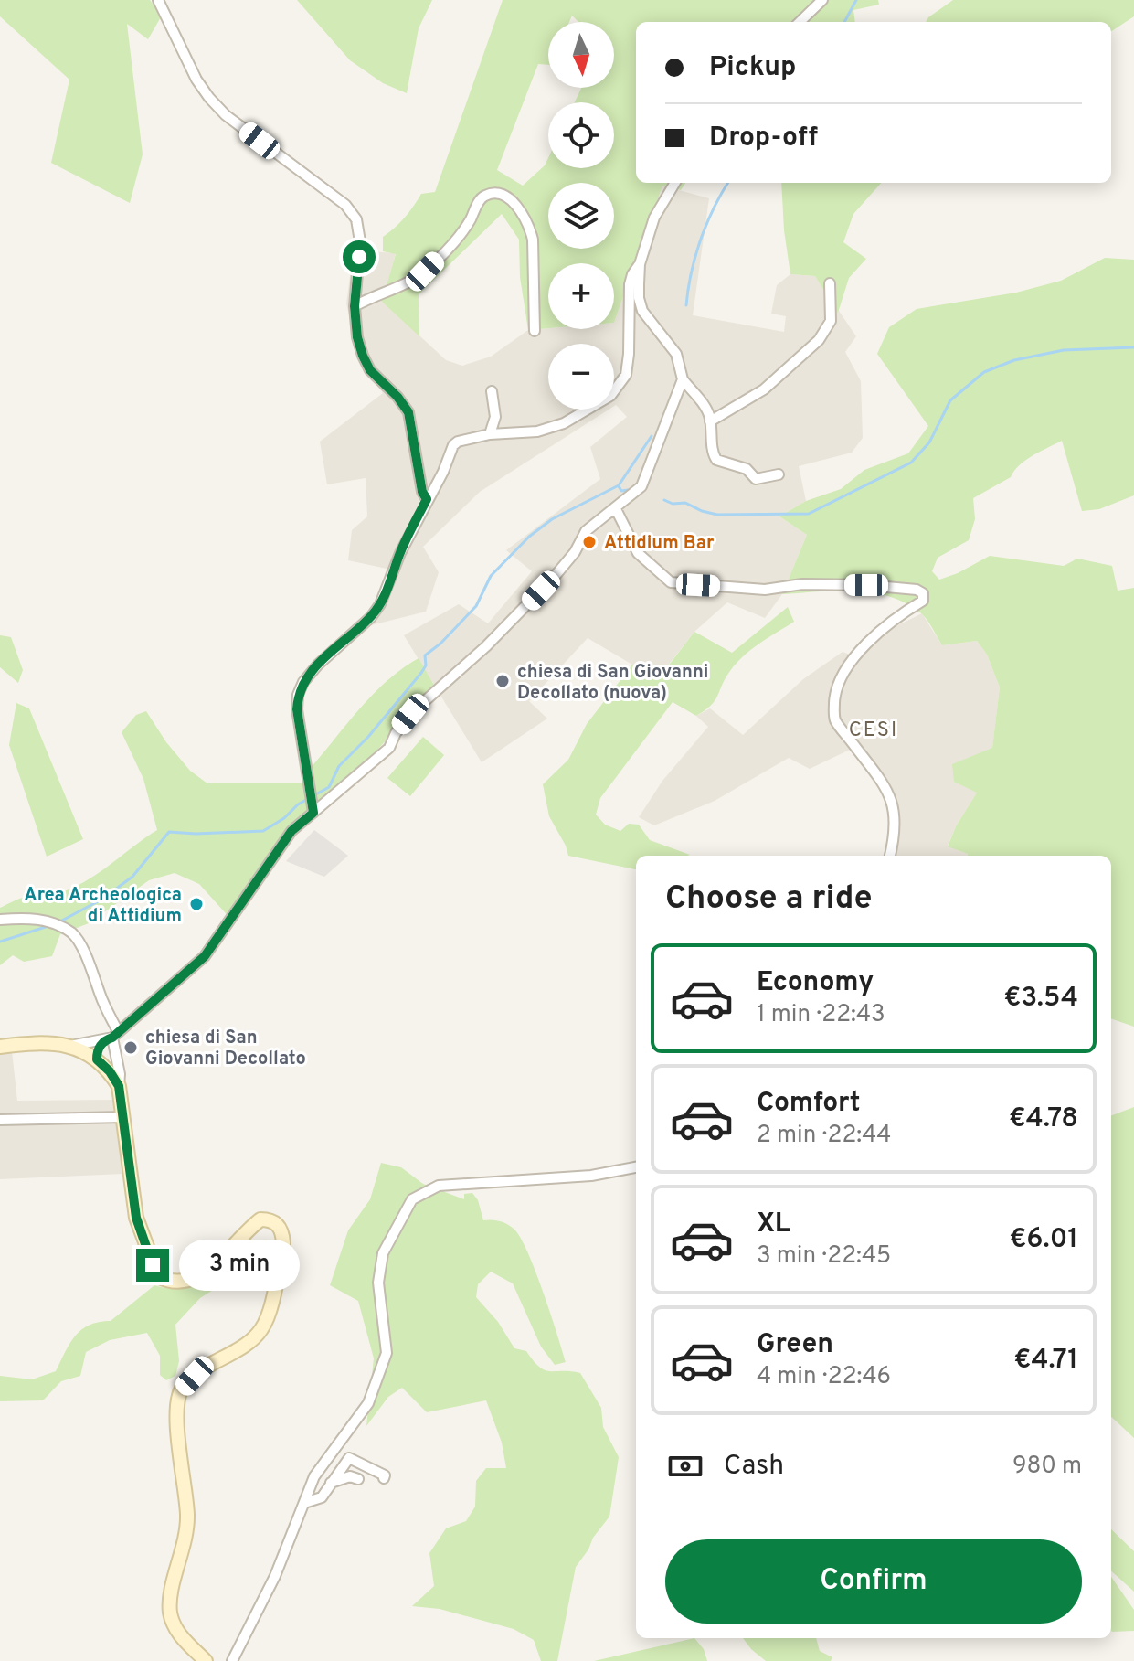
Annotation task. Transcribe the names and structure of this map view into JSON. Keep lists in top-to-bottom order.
{
  "districts": ["CESI"],
  "places": [
    "Attidium Bar",
    "chiesa di San Giovanni Decollato (nuova)",
    "Area Archeologica di Attidium",
    "chiesa di San Giovanni Decollato"
  ],
  "north": "bottom",
  "page": {
    "map_buttons": ["+", "−"],
    "banner": ["Pickup", "Drop-off"],
    "heading": "Choose a ride",
    "list": [
      {
        "name": "Economy",
        "note": "1 min · 22:43",
        "value": "€3.54"
      },
      {
        "name": "Comfort",
        "note": "2 min · 22:44",
        "value": "€4.78"
      },
      {
        "name": "XL",
        "note": "3 min · 22:45",
        "value": "€6.01"
      },
      {
        "name": "Green",
        "note": "4 min · 22:46",
        "value": "€4.71"
      }
    ],
    "bubble": "3 min",
    "pay": ["Cash", "980 m"],
    "buttons": "Confirm"
  }
}
